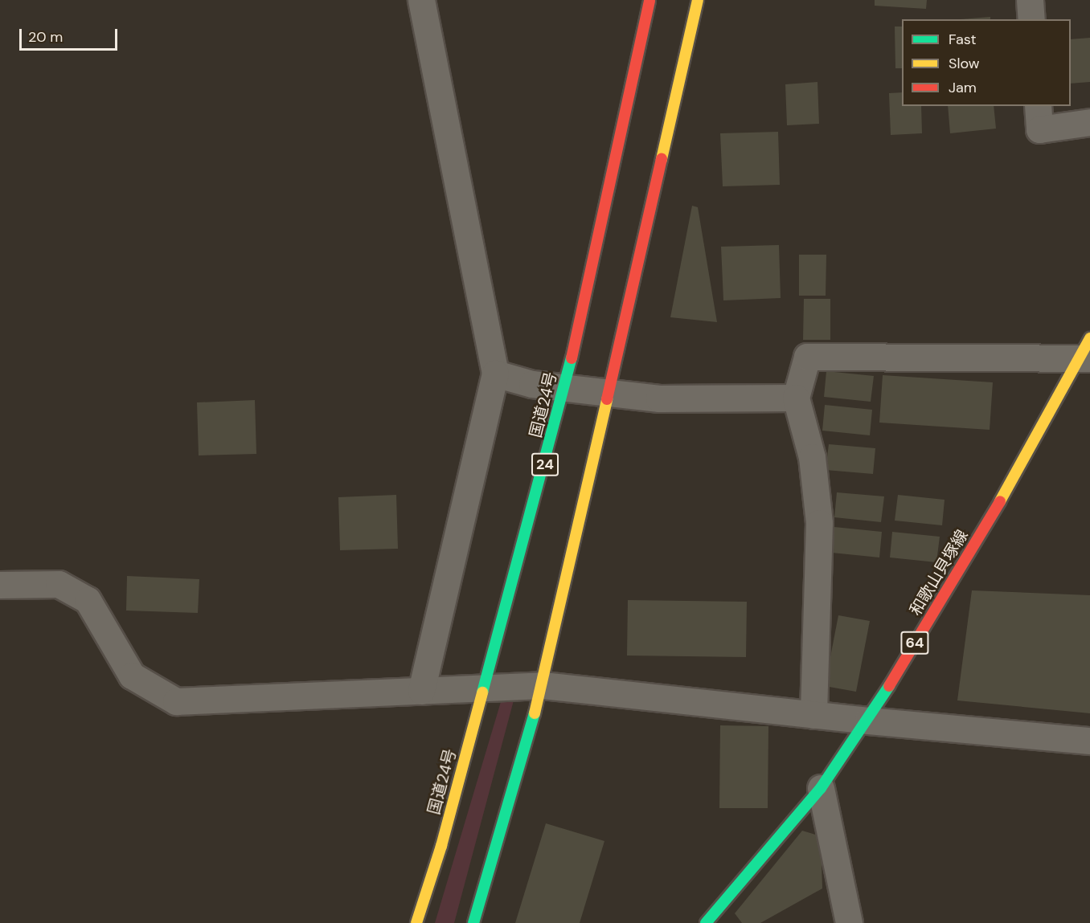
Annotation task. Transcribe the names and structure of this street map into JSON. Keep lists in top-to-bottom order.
{
  "streets": {
    "main road": [
      "国道24号",
      "24",
      "和歌山貝塚線",
      "64"
    ]
  },
  "legend": ["Fast", "Slow", "Jam"],
  "scale_bar": "20 m"
}
